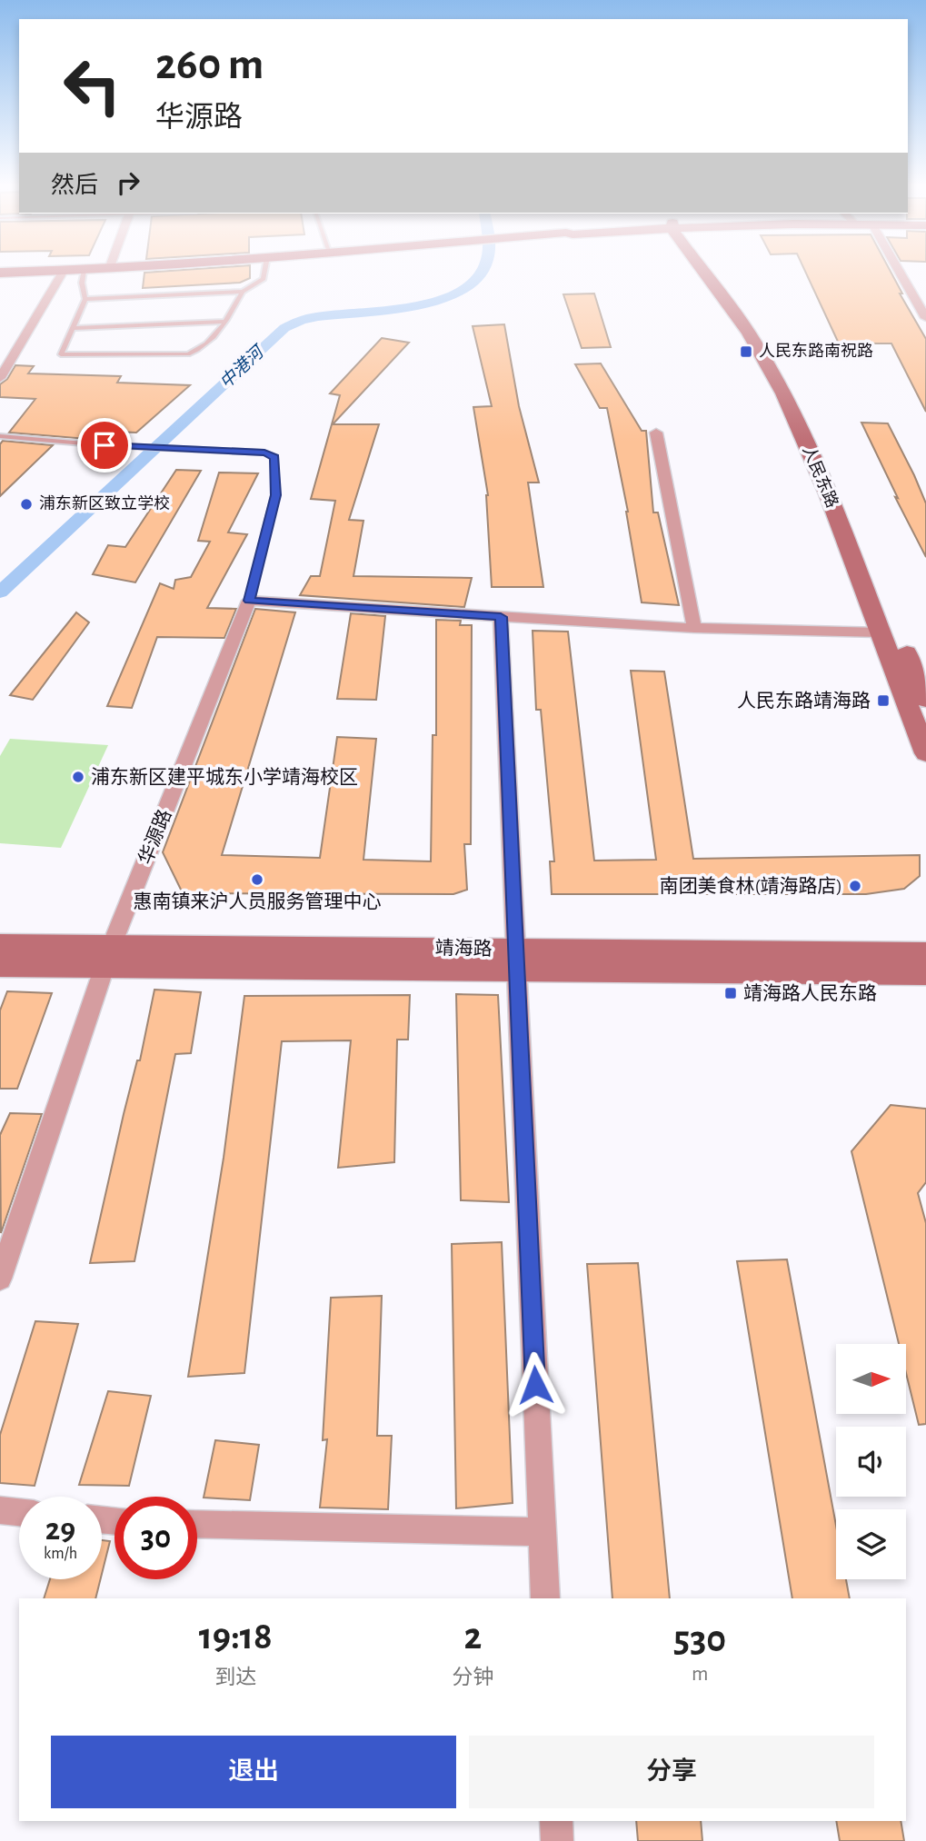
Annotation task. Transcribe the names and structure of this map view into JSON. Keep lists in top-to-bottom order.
{
  "streets": {
    "main road": ["人民东路", "靖海路"],
    "street": ["华源路"]
  },
  "crossings": [
    ["华源路", "靖海路"]
  ],
  "water": ["中港河"],
  "places": {
    "transit": ["人民东路南祝路", "人民东路靖海路", "靖海路人民东路"],
    "other": [
      "浦东新区致立学校",
      "浦东新区建平城东小学靖海校区",
      "惠南镇来沪人员服务管理中心",
      "南团美食林(靖海路店)"
    ]
  },
  "north": "right",
  "page": {
    "turn": ["260 m", "华源路"],
    "then": "然后",
    "speed": "29 km/h",
    "limit": "30",
    "eta": [
      "19:18",
      "到达",
      "2",
      "分钟",
      "530",
      "m"
    ],
    "buttons": ["退出", "分享"]
  }
}
